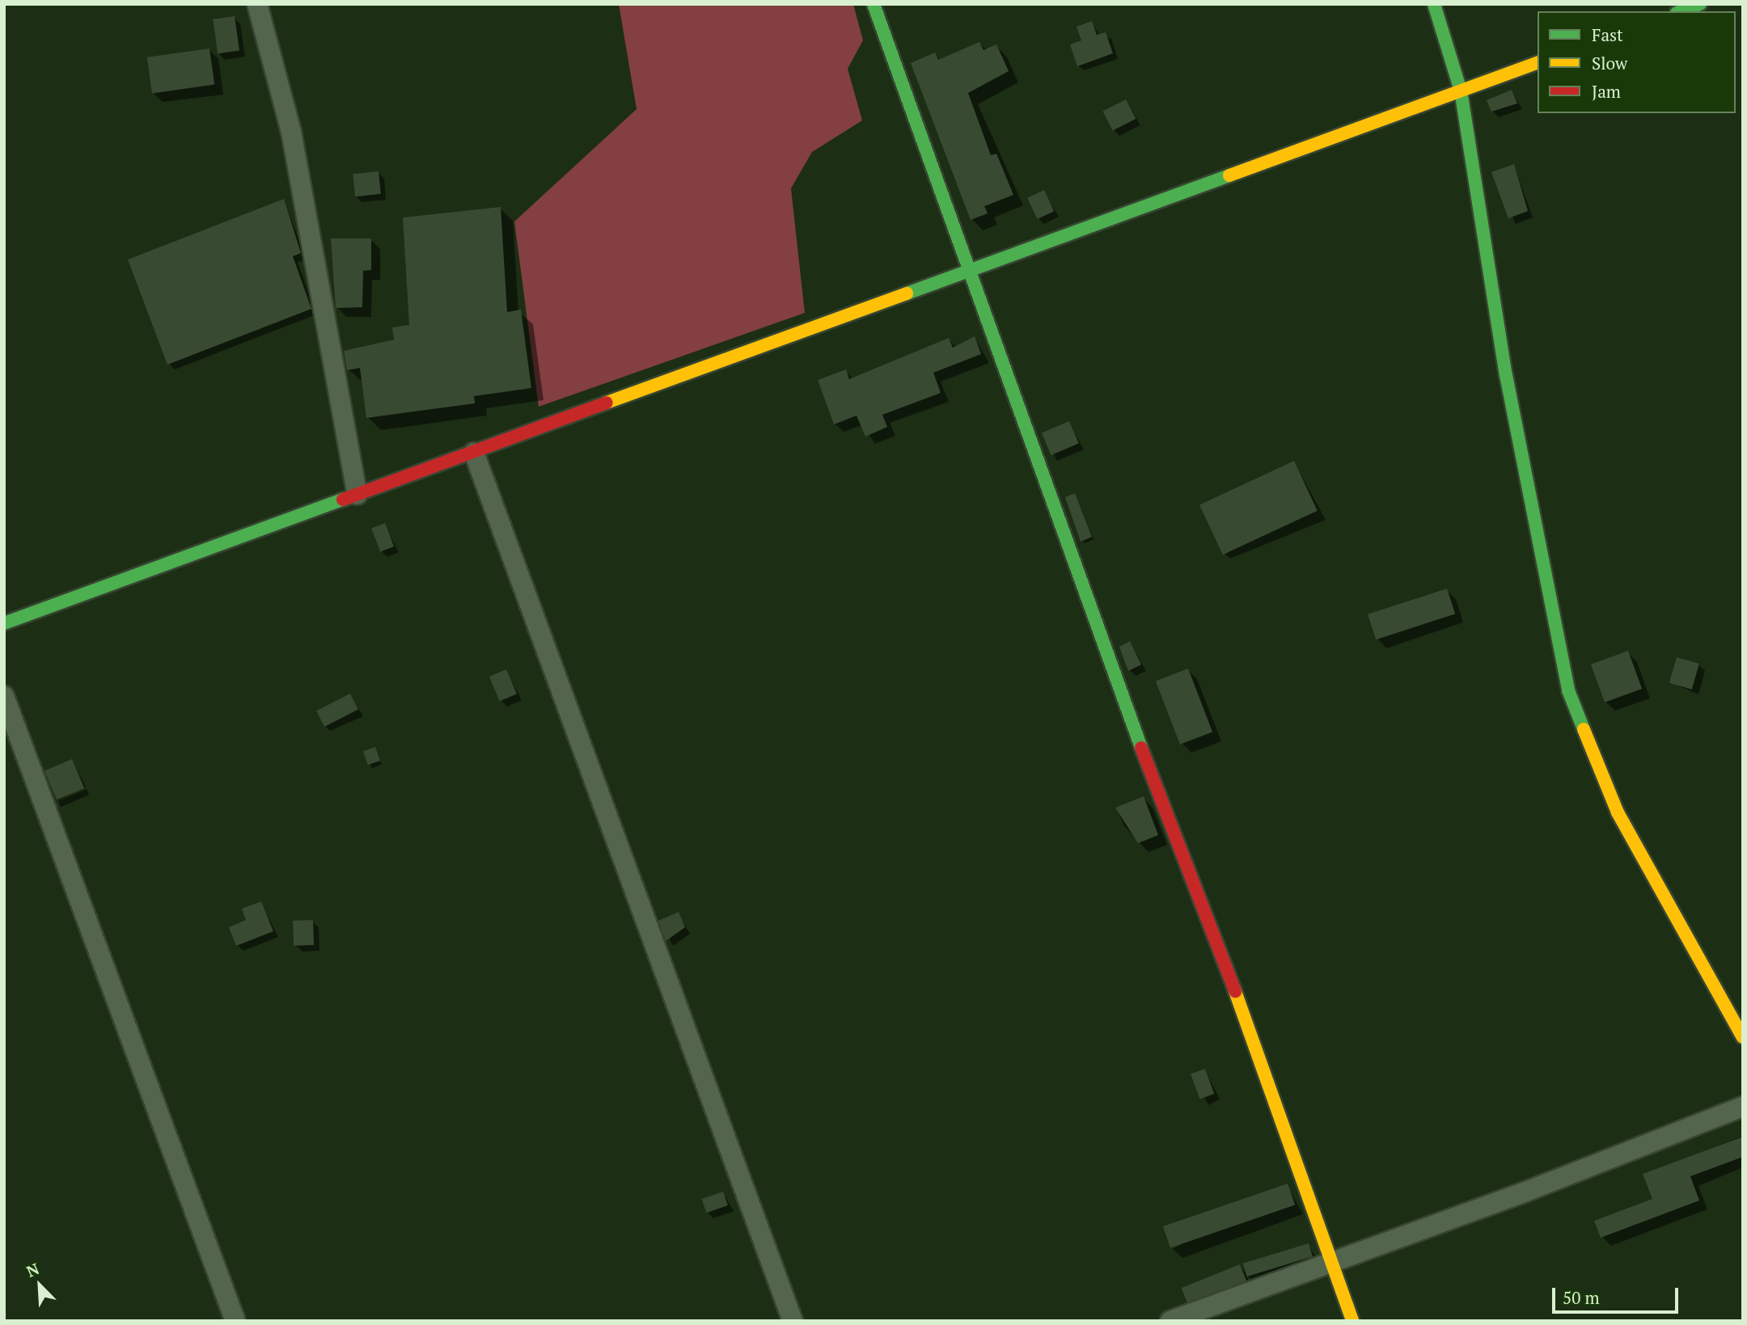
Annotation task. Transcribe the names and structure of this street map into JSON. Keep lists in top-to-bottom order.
{
  "legend": ["Fast", "Slow", "Jam"],
  "scale_bar": "50 m",
  "north": "top left"
}
